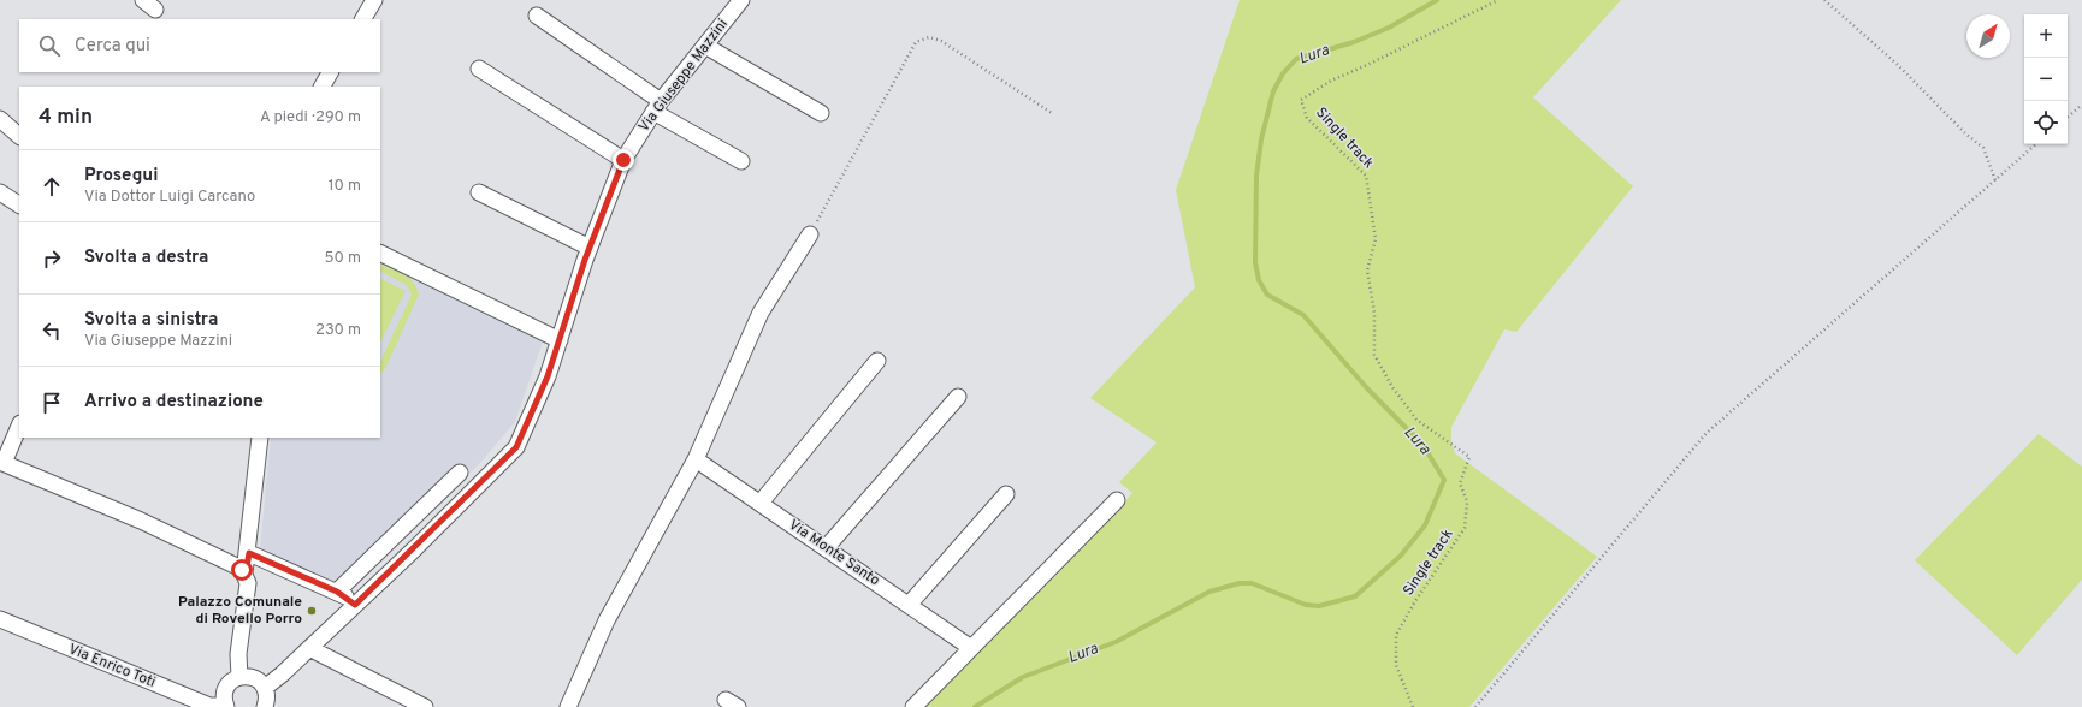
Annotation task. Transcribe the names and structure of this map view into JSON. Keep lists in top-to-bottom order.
{
  "streets": {
    "street": ["Via Giuseppe Mazzini", "Via Monte Santo", "Via Enrico Toti"],
    "path": ["Single track"]
  },
  "water": ["Lura"],
  "places": ["Palazzo Comunale di Rovello Porro"],
  "north": "top right",
  "page": {
    "map_buttons": ["+", "−"],
    "search": "Cerca qui",
    "heading": ["4 min", "A piedi · 290 m"],
    "list": [
      ["Prosegui", "Via Dottor Luigi Carcano", "10 m"],
      ["Svolta a destra", "50 m"],
      ["Svolta a sinistra", "Via Giuseppe Mazzini", "230 m"],
      "Arrivo a destinazione"
    ]
  }
}
